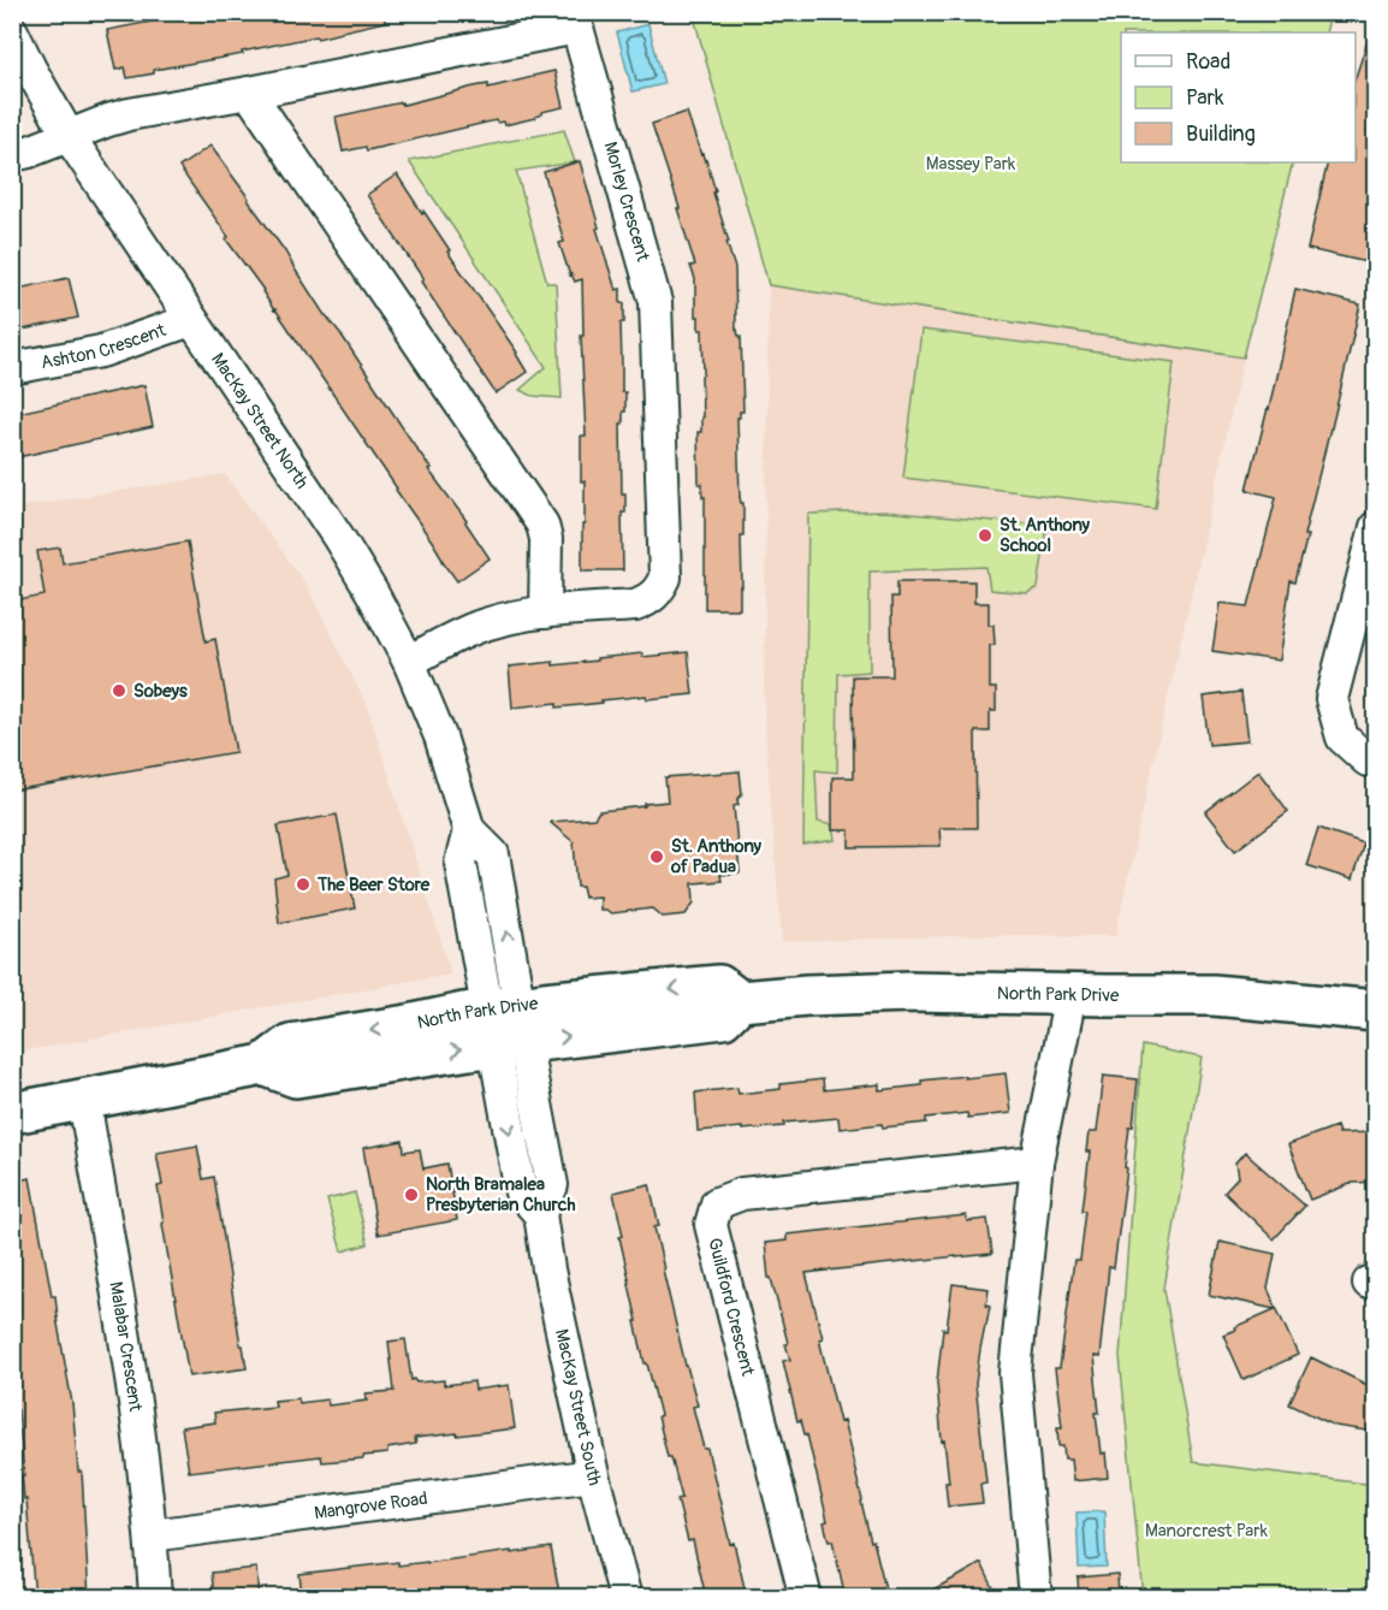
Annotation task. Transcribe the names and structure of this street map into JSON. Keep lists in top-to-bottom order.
{
  "streets": {
    "main road": ["North Park Drive"],
    "street": [
      "Morley Crescent",
      "Ashton Crescent",
      "MacKay Street North",
      "Guildford Crescent",
      "Malabar Crescent",
      "MacKay Street South",
      "Mangrove Road"
    ]
  },
  "crossings": [
    ["Morley Crescent", "MacKay Street North"],
    ["Ashton Crescent", "MacKay Street North"],
    ["MacKay Street North", "North Park Drive"],
    ["MacKay Street North", "MacKay Street South"],
    ["North Park Drive", "Malabar Crescent"],
    ["North Park Drive", "MacKay Street South"],
    ["Malabar Crescent", "Mangrove Road"],
    ["MacKay Street South", "Mangrove Road"]
  ],
  "parks": ["Massey Park", "Manorcrest Park"],
  "places": [
    "St. Anthony School",
    "Sobeys",
    "St. Anthony of Padua",
    "The Beer Store",
    "North Bramalea Presbyterian Church"
  ],
  "legend": ["Road", "Park", "Building"]
}
